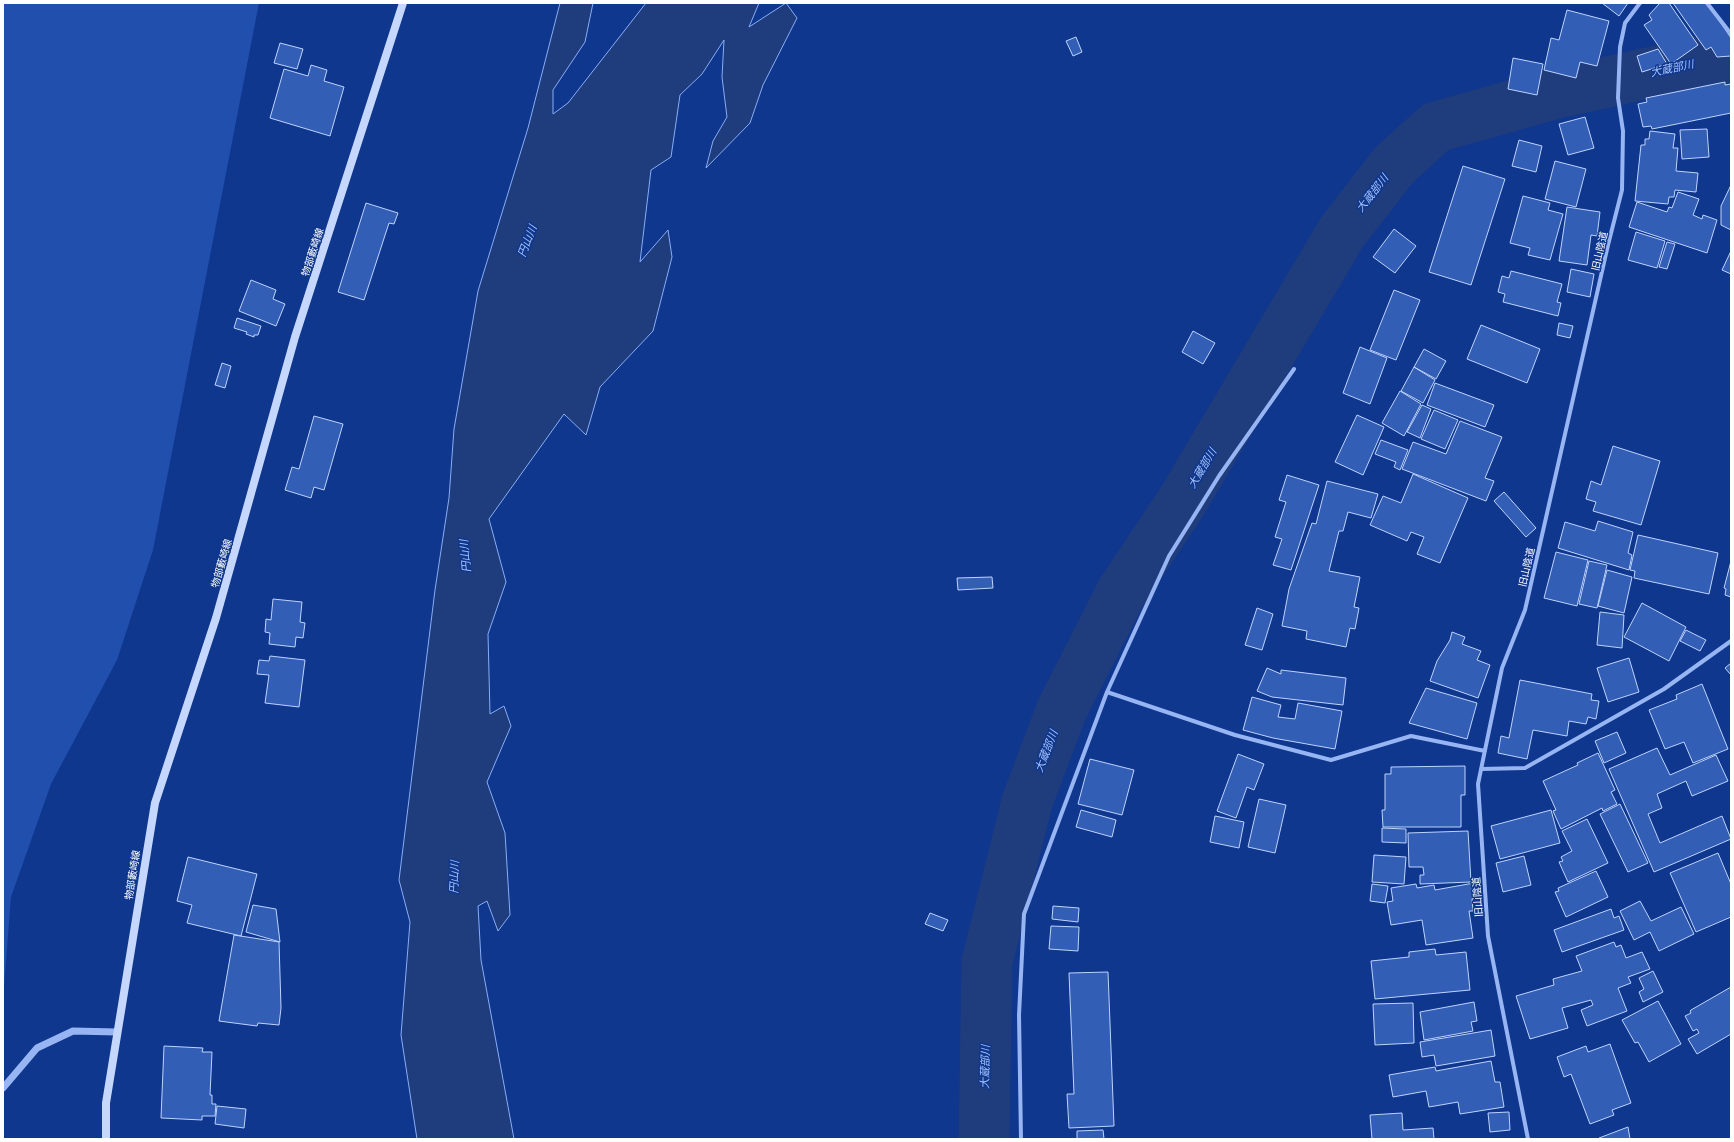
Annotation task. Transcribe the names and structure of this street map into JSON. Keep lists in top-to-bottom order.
{
  "streets": {
    "main road": ["物部藪崎線"],
    "street": ["旧山陰道"]
  },
  "water": ["大蔵部川", "円山川"]
}
